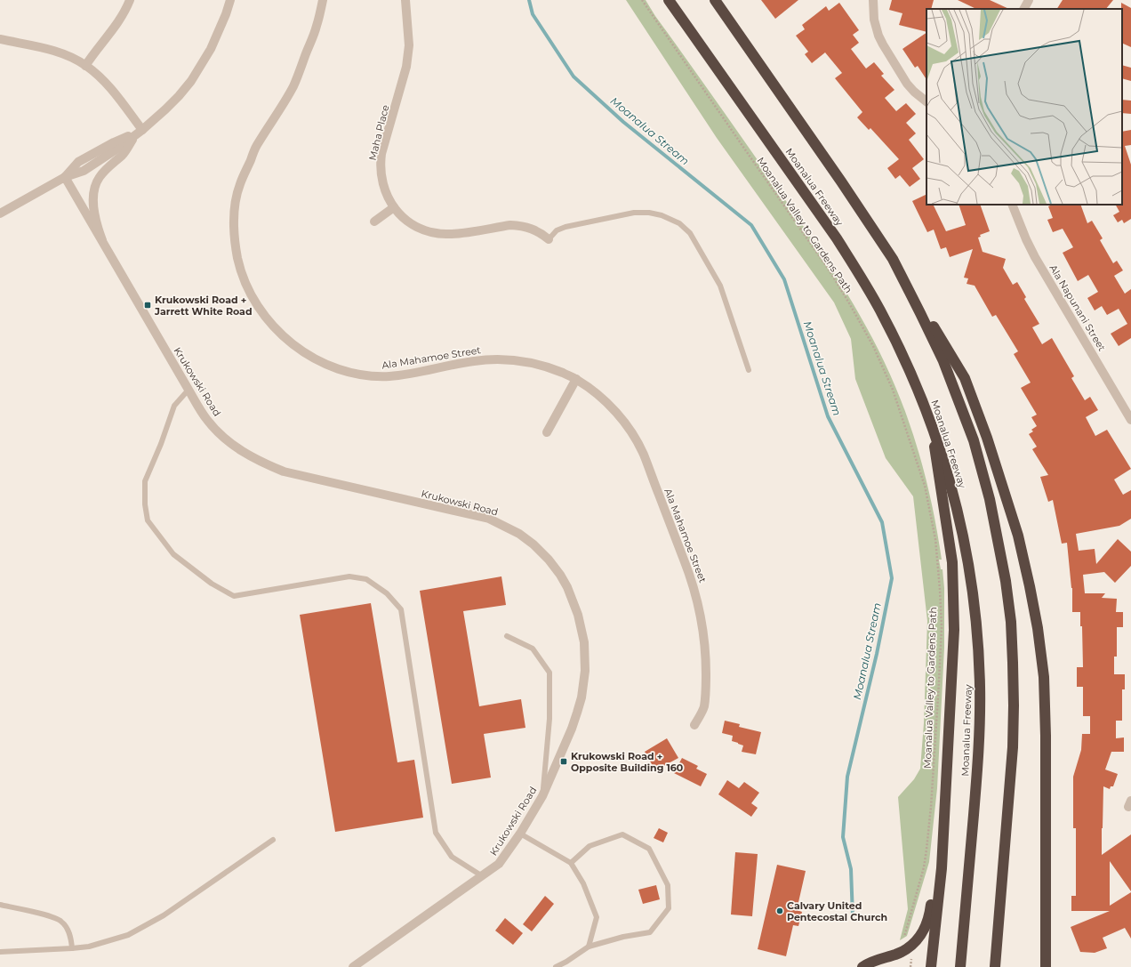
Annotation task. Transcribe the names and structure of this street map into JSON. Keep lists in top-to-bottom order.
{
  "streets": {
    "highway": ["Moanalua Freeway"],
    "street": [
      "Maha Place",
      "Ala Napunani Street",
      "Ala Mahamoe Street",
      "Krukowski Road"
    ],
    "path": ["Moanalua Valley to Gardens Path"]
  },
  "water": ["Moanalua Stream"],
  "places": {
    "transit": ["Krukowski Road + Jarrett White Road", "Krukowski Road + Opposite Building 160"],
    "other": ["Calvary United Pentecostal Church"]
  }
}
